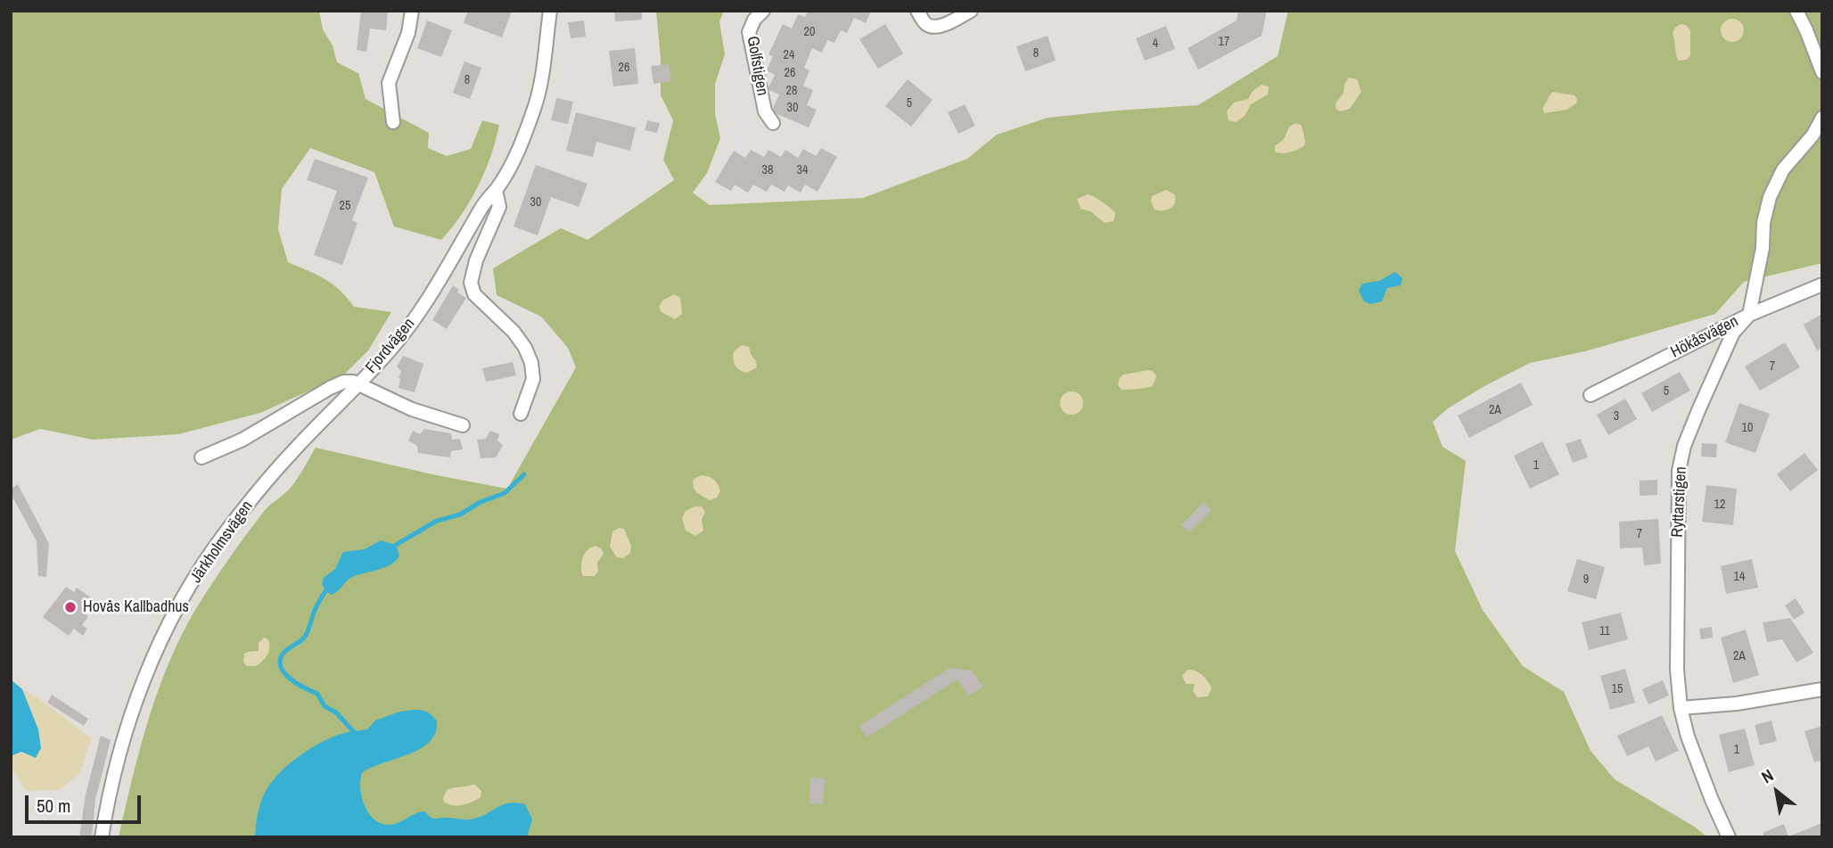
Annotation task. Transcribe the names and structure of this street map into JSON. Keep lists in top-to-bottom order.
{
  "streets": {
    "street": [
      "Golfstigen",
      "Hökåsvägen",
      "Fjordvägen",
      "Ryttarstigen",
      "Järkholmsvägen"
    ]
  },
  "crossings": [
    ["Hökåsvägen", "Ryttarstigen"],
    ["Fjordvägen", "Järkholmsvägen"]
  ],
  "places": ["Hovås Kallbadhus"],
  "house_numbers": [
    "20",
    "17",
    "4",
    "8",
    "24",
    "26",
    "26",
    "8",
    "28",
    "5",
    "30",
    "38",
    "34",
    "30",
    "25",
    "7",
    "5",
    "2A",
    "3",
    "10",
    "1",
    "12",
    "7",
    "14",
    "9",
    "11",
    "2A",
    "15",
    "1"
  ],
  "scale_bar": "50 m",
  "north": "top left"
}
